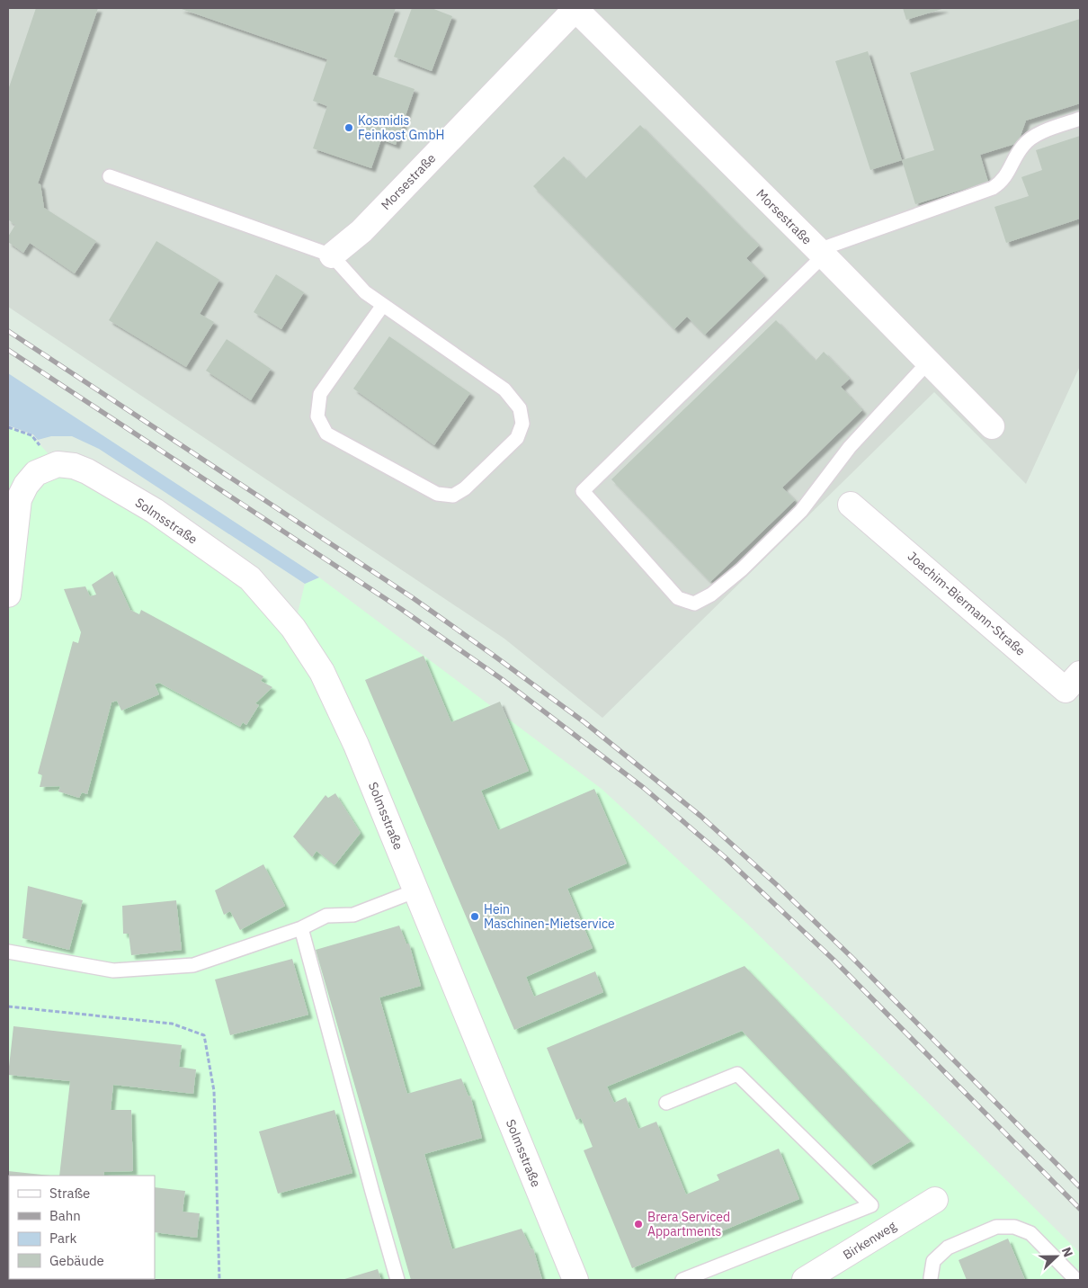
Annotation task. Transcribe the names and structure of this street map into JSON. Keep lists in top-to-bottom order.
{
  "streets": {
    "street": [
      "Morsestraße",
      "Solmsstraße",
      "Joachim-Biermann-Straße",
      "Birkenweg"
    ]
  },
  "places": ["Kosmidis Feinkost GmbH", "Hein Maschinen-Mietservice", "Brera Serviced Appartments"],
  "legend": [
    "Straße",
    "Bahn",
    "Park",
    "Gebäude"
  ],
  "north": "right"
}
